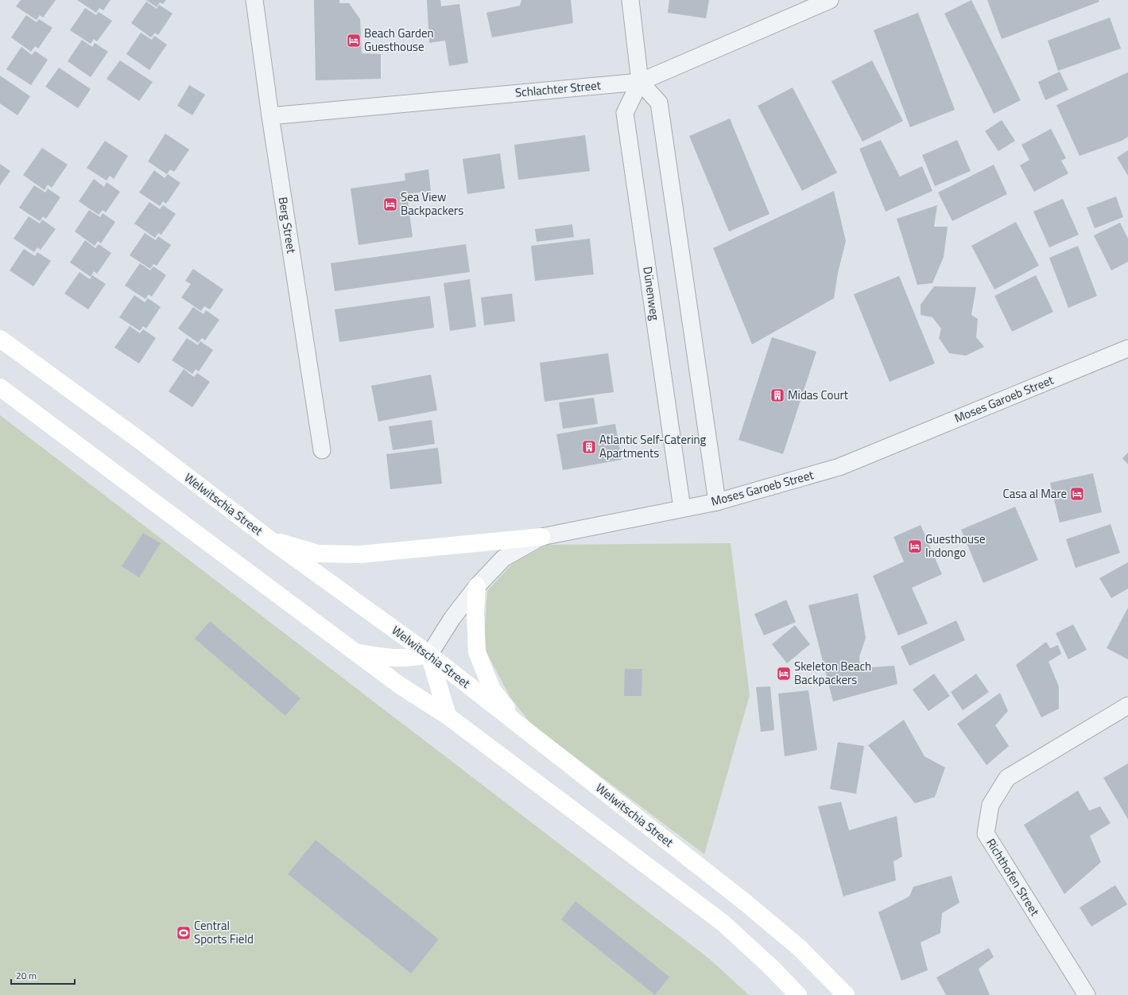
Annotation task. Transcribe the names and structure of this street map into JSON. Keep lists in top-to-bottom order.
{
  "streets": {
    "street": [
      "Schlachter Street",
      "Berg Street",
      "Dünenweg",
      "Moses Garoeb Street",
      "Welwitschia Street",
      "Richthofen Street"
    ]
  },
  "crossings": [
    ["Schlachter Street", "Berg Street"],
    ["Schlachter Street", "Dünenweg"],
    ["Dünenweg", "Moses Garoeb Street"],
    ["Moses Garoeb Street", "Welwitschia Street"]
  ],
  "places": {
    "hotel": [
      "Beach Garden Guesthouse",
      "Sea View Backpackers",
      "Casa al Mare",
      "Guesthouse Indongo",
      "Skeleton Beach Backpackers"
    ],
    "building": ["Midas Court", "Atlantic Self-Catering Apartments"],
    "sports": ["Central Sports Field"]
  },
  "scale_bar": "20 m"
}
